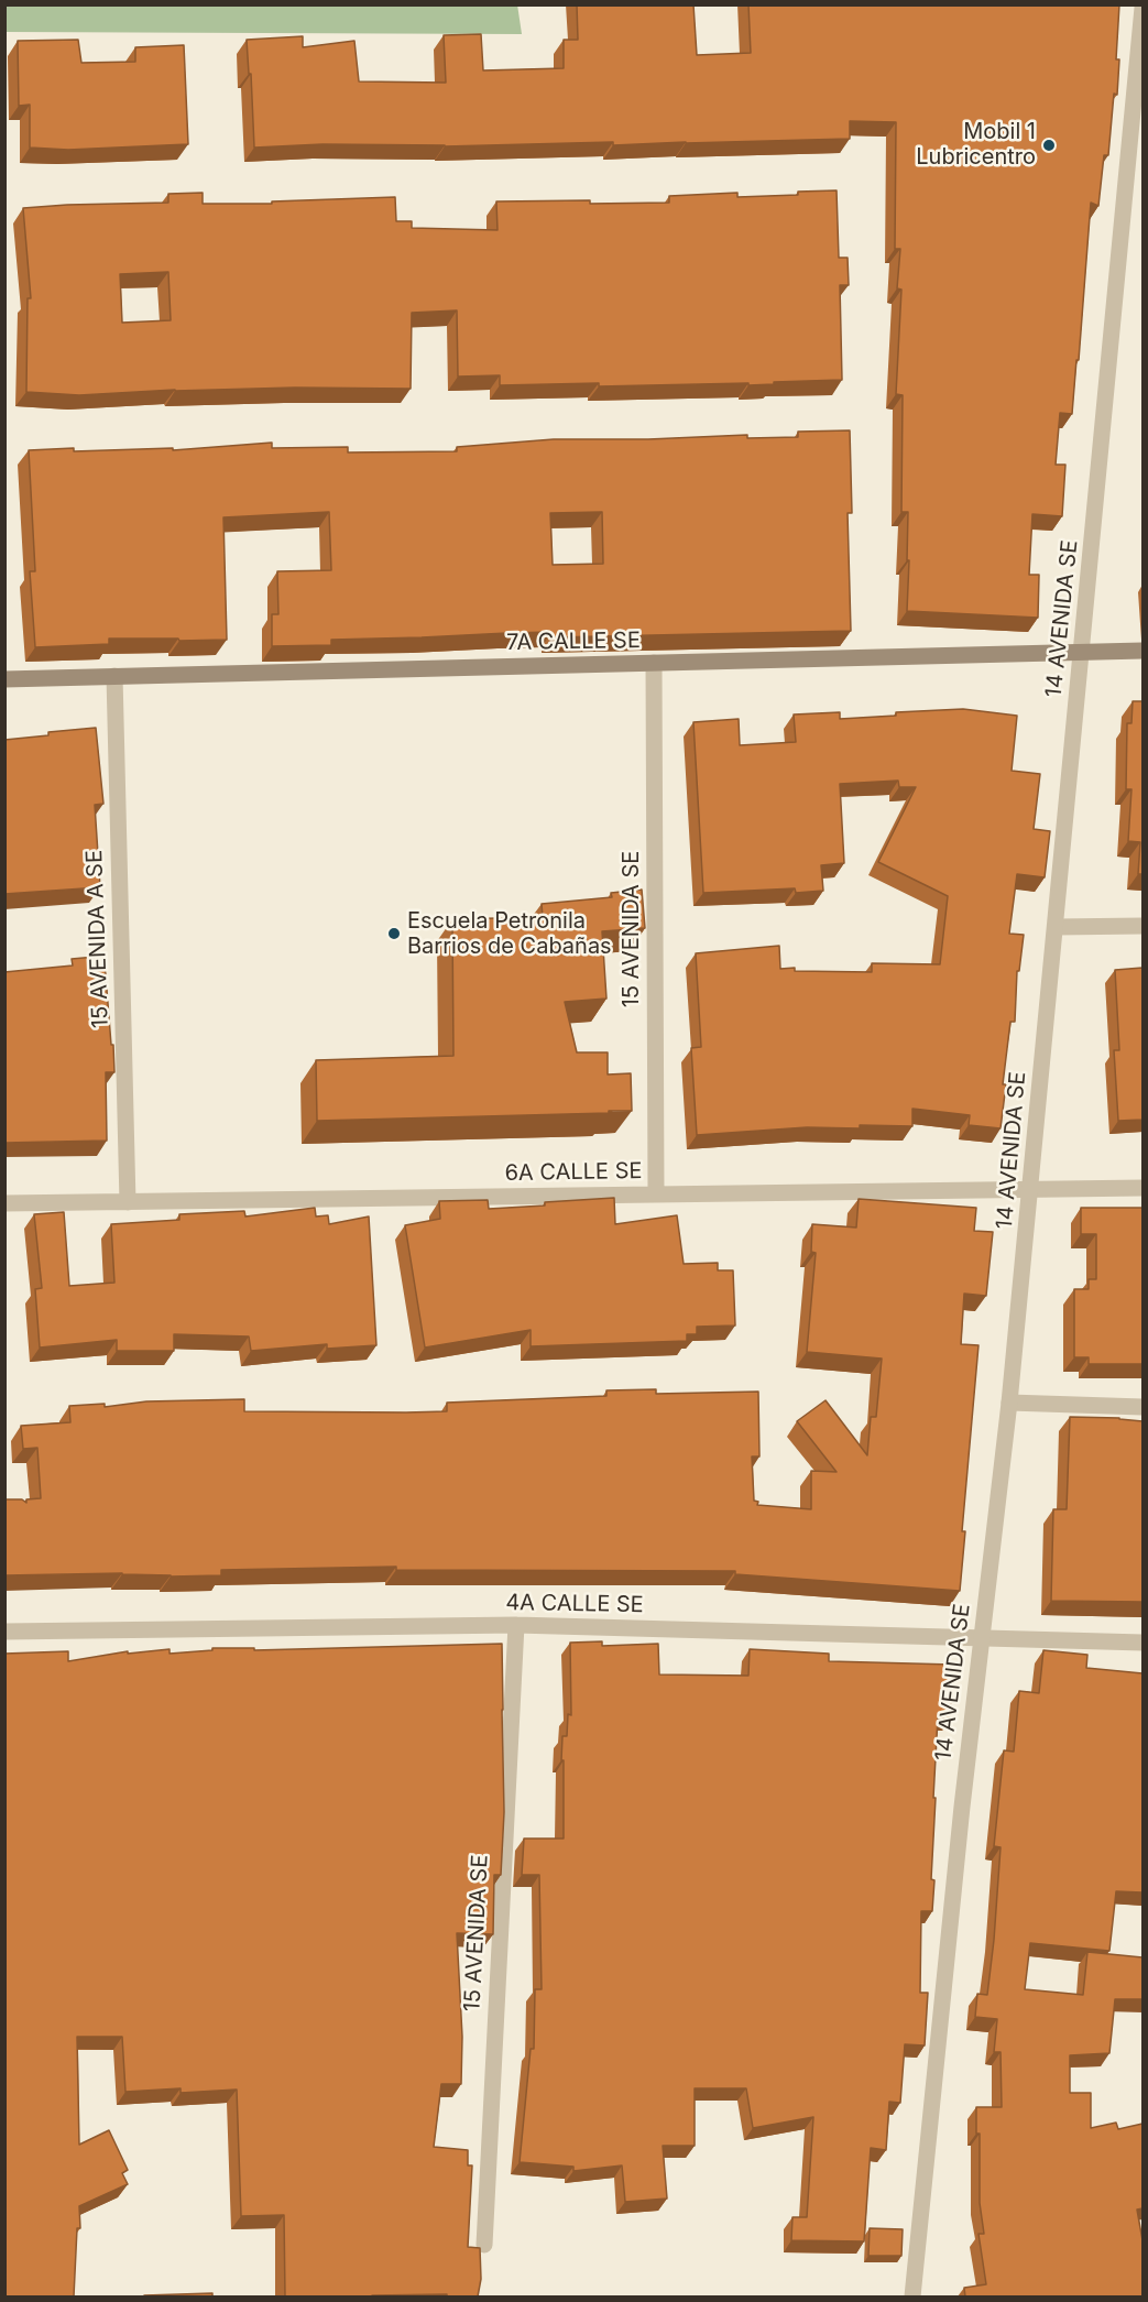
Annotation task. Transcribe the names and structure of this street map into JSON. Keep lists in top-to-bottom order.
{
  "streets": {
    "main road": ["7A CALLE SE"],
    "street": [
      "14 AVENIDA SE",
      "15 AVENIDA SE",
      "15 AVENIDA A SE",
      "6A CALLE SE",
      "4A CALLE SE"
    ]
  },
  "crossings": [
    ["14 AVENIDA SE", "7A CALLE SE"],
    ["14 AVENIDA SE", "6A CALLE SE"],
    ["14 AVENIDA SE", "4A CALLE SE"],
    ["7A CALLE SE", "15 AVENIDA SE"],
    ["7A CALLE SE", "15 AVENIDA A SE"],
    ["15 AVENIDA SE", "6A CALLE SE"],
    ["15 AVENIDA SE", "4A CALLE SE"],
    ["15 AVENIDA A SE", "6A CALLE SE"]
  ],
  "places": ["Mobil 1 Lubricentro", "Escuela Petronila Barrios de Cabañas"]
}
